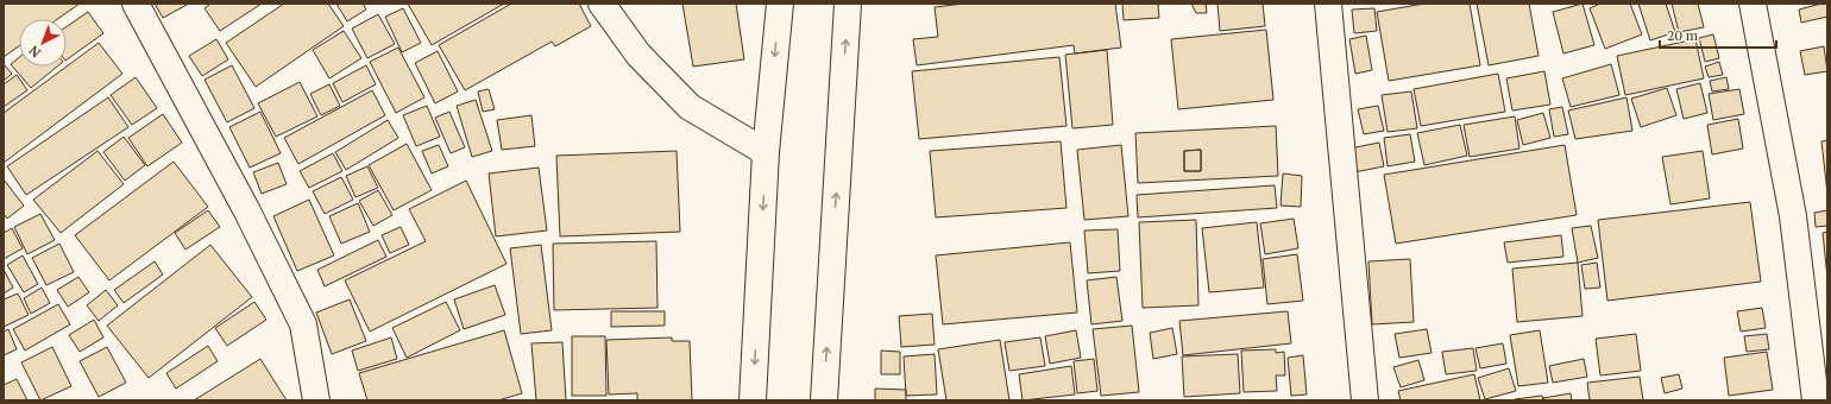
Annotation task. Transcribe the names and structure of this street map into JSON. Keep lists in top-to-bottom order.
{
  "scale_bar": "20 m",
  "north": "bottom left"
}
